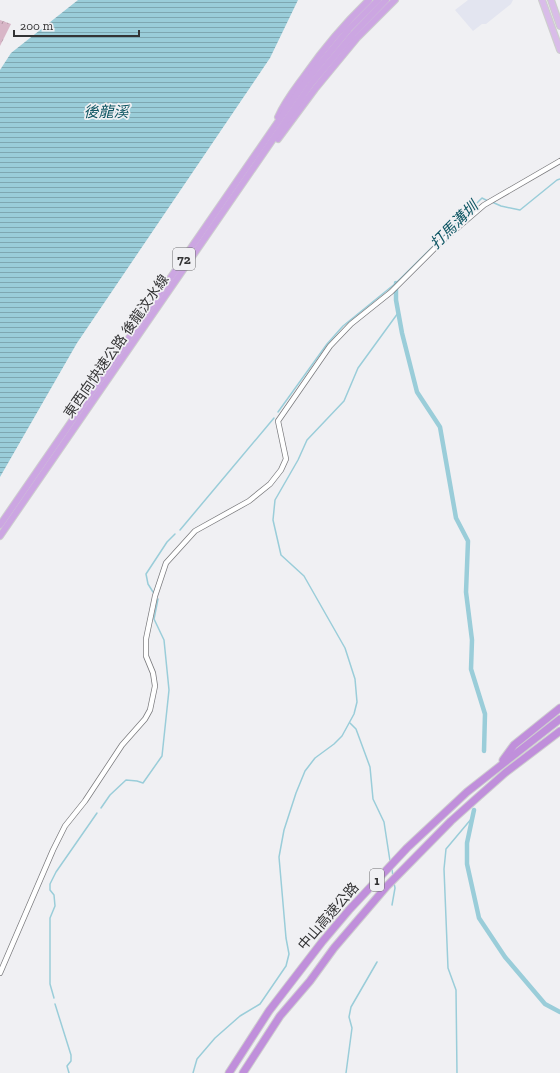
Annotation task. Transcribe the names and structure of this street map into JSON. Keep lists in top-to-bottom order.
{
  "streets": {
    "highway": [
      "72",
      "東西向快速公路 後龍汶水線",
      "1",
      "中山高速公路"
    ]
  },
  "water": ["後龍溪", "打馬溝圳"],
  "scale_bar": "200 m"
}
